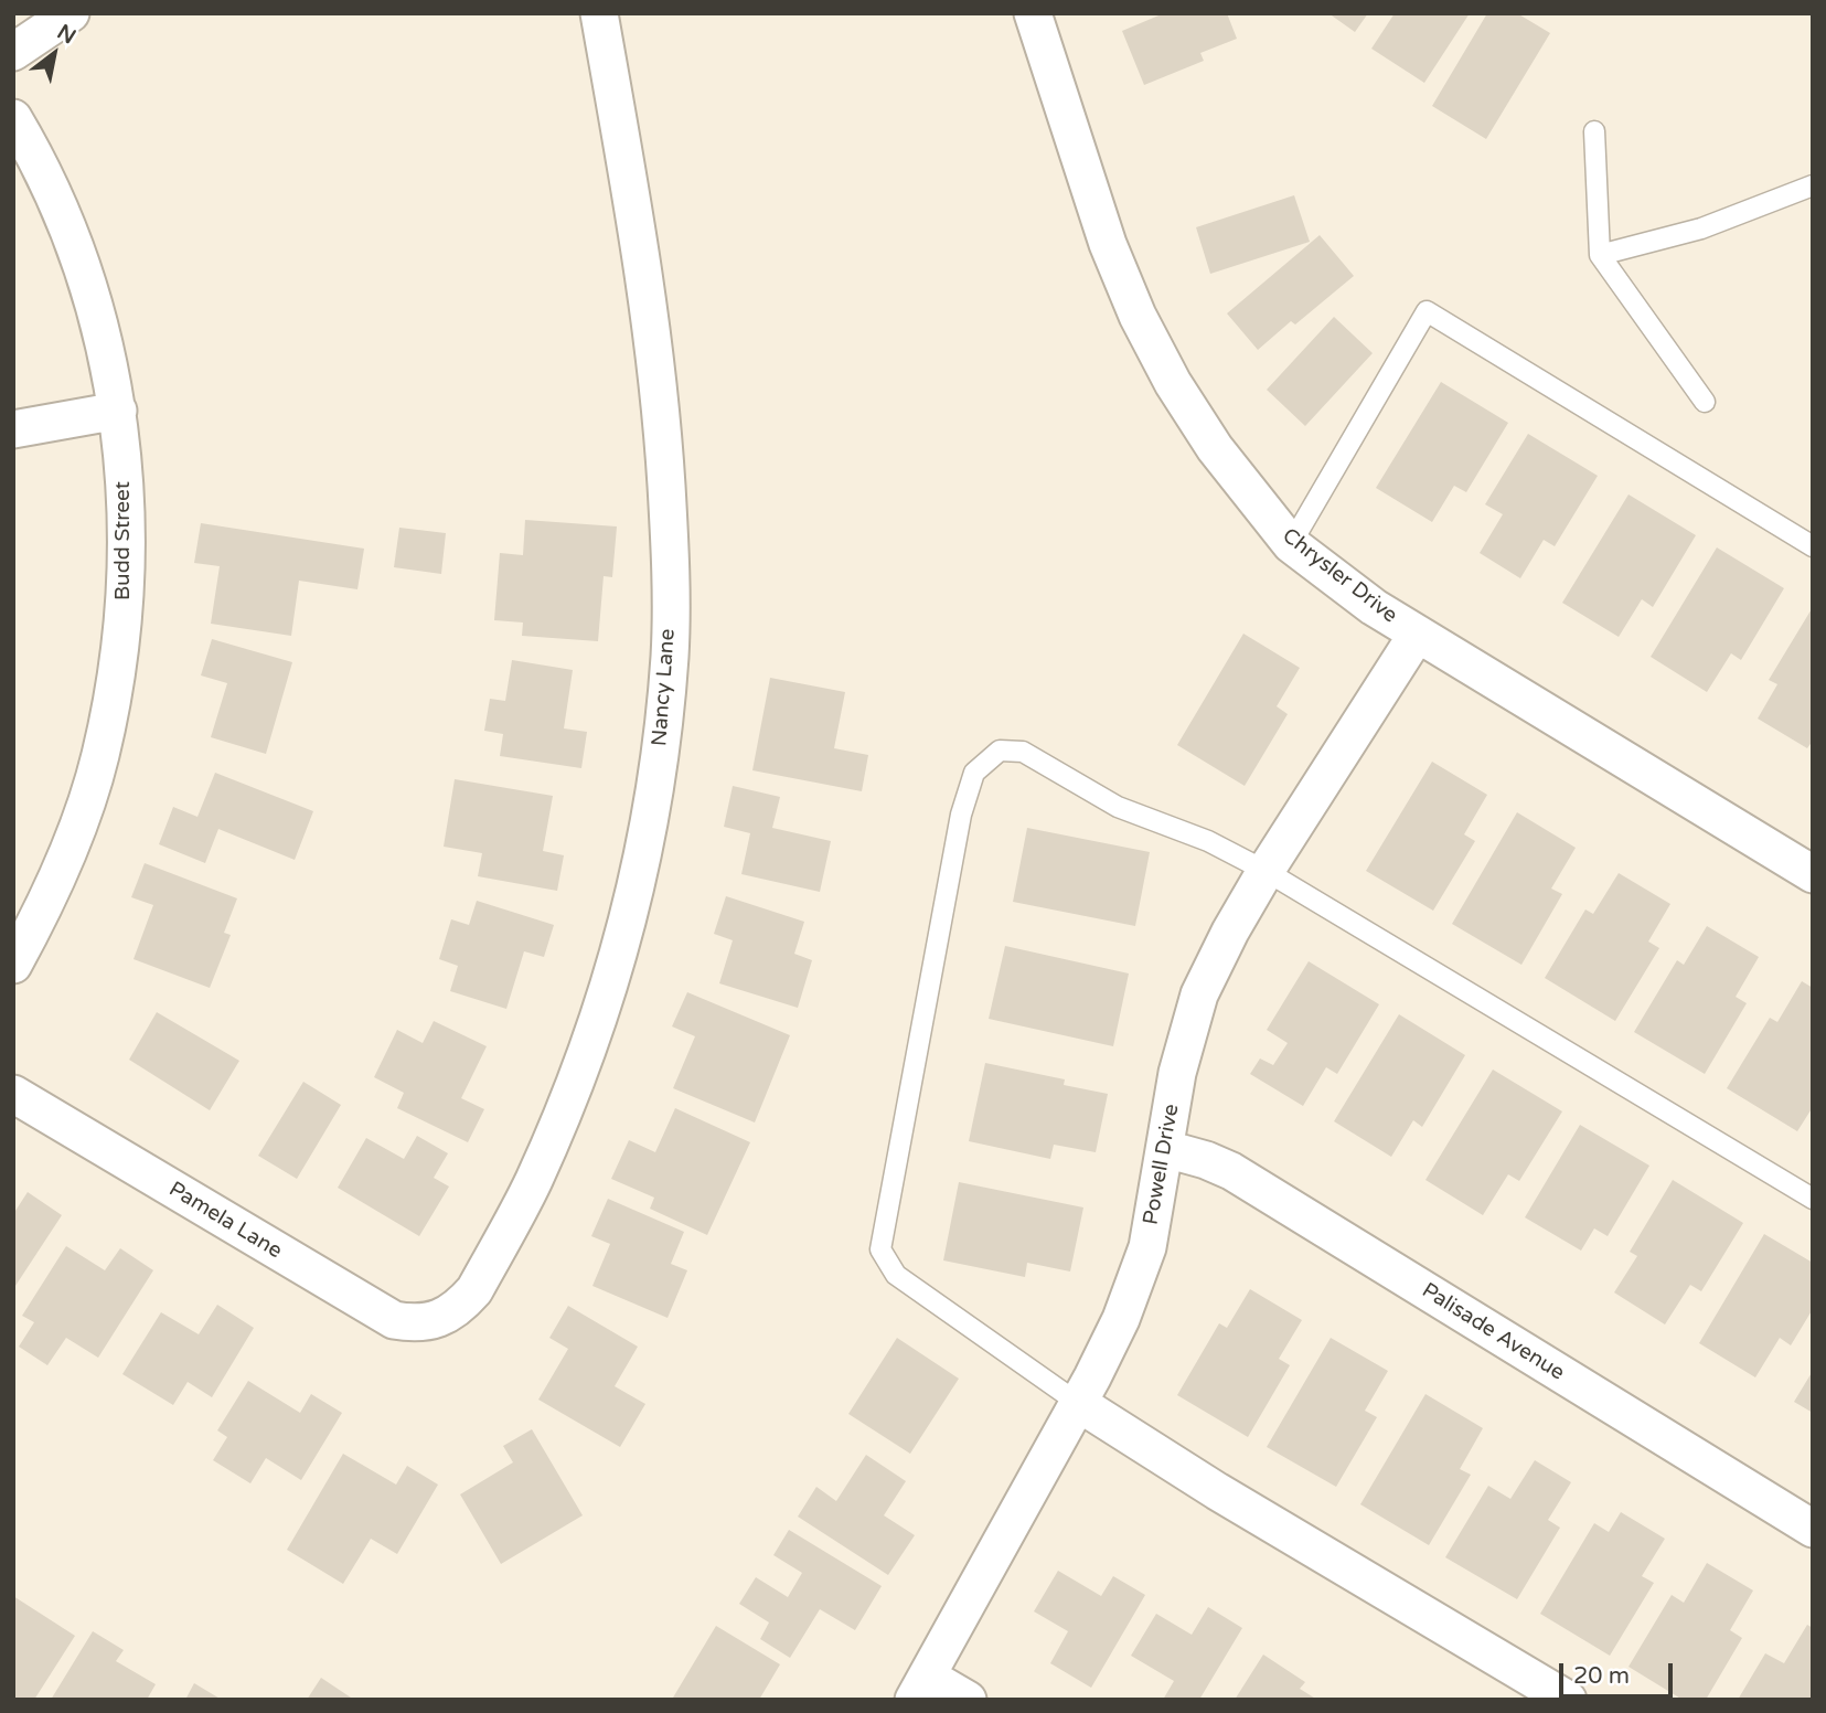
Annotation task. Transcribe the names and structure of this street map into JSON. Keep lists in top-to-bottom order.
{
  "streets": {
    "street": [
      "Budd Street",
      "Chrysler Drive",
      "Nancy Lane",
      "Powell Drive",
      "Pamela Lane",
      "Palisade Avenue"
    ]
  },
  "crossings": [
    ["Chrysler Drive", "Powell Drive"],
    ["Nancy Lane", "Pamela Lane"],
    ["Powell Drive", "Palisade Avenue"]
  ],
  "scale_bar": "20 m",
  "north": "top right"
}
